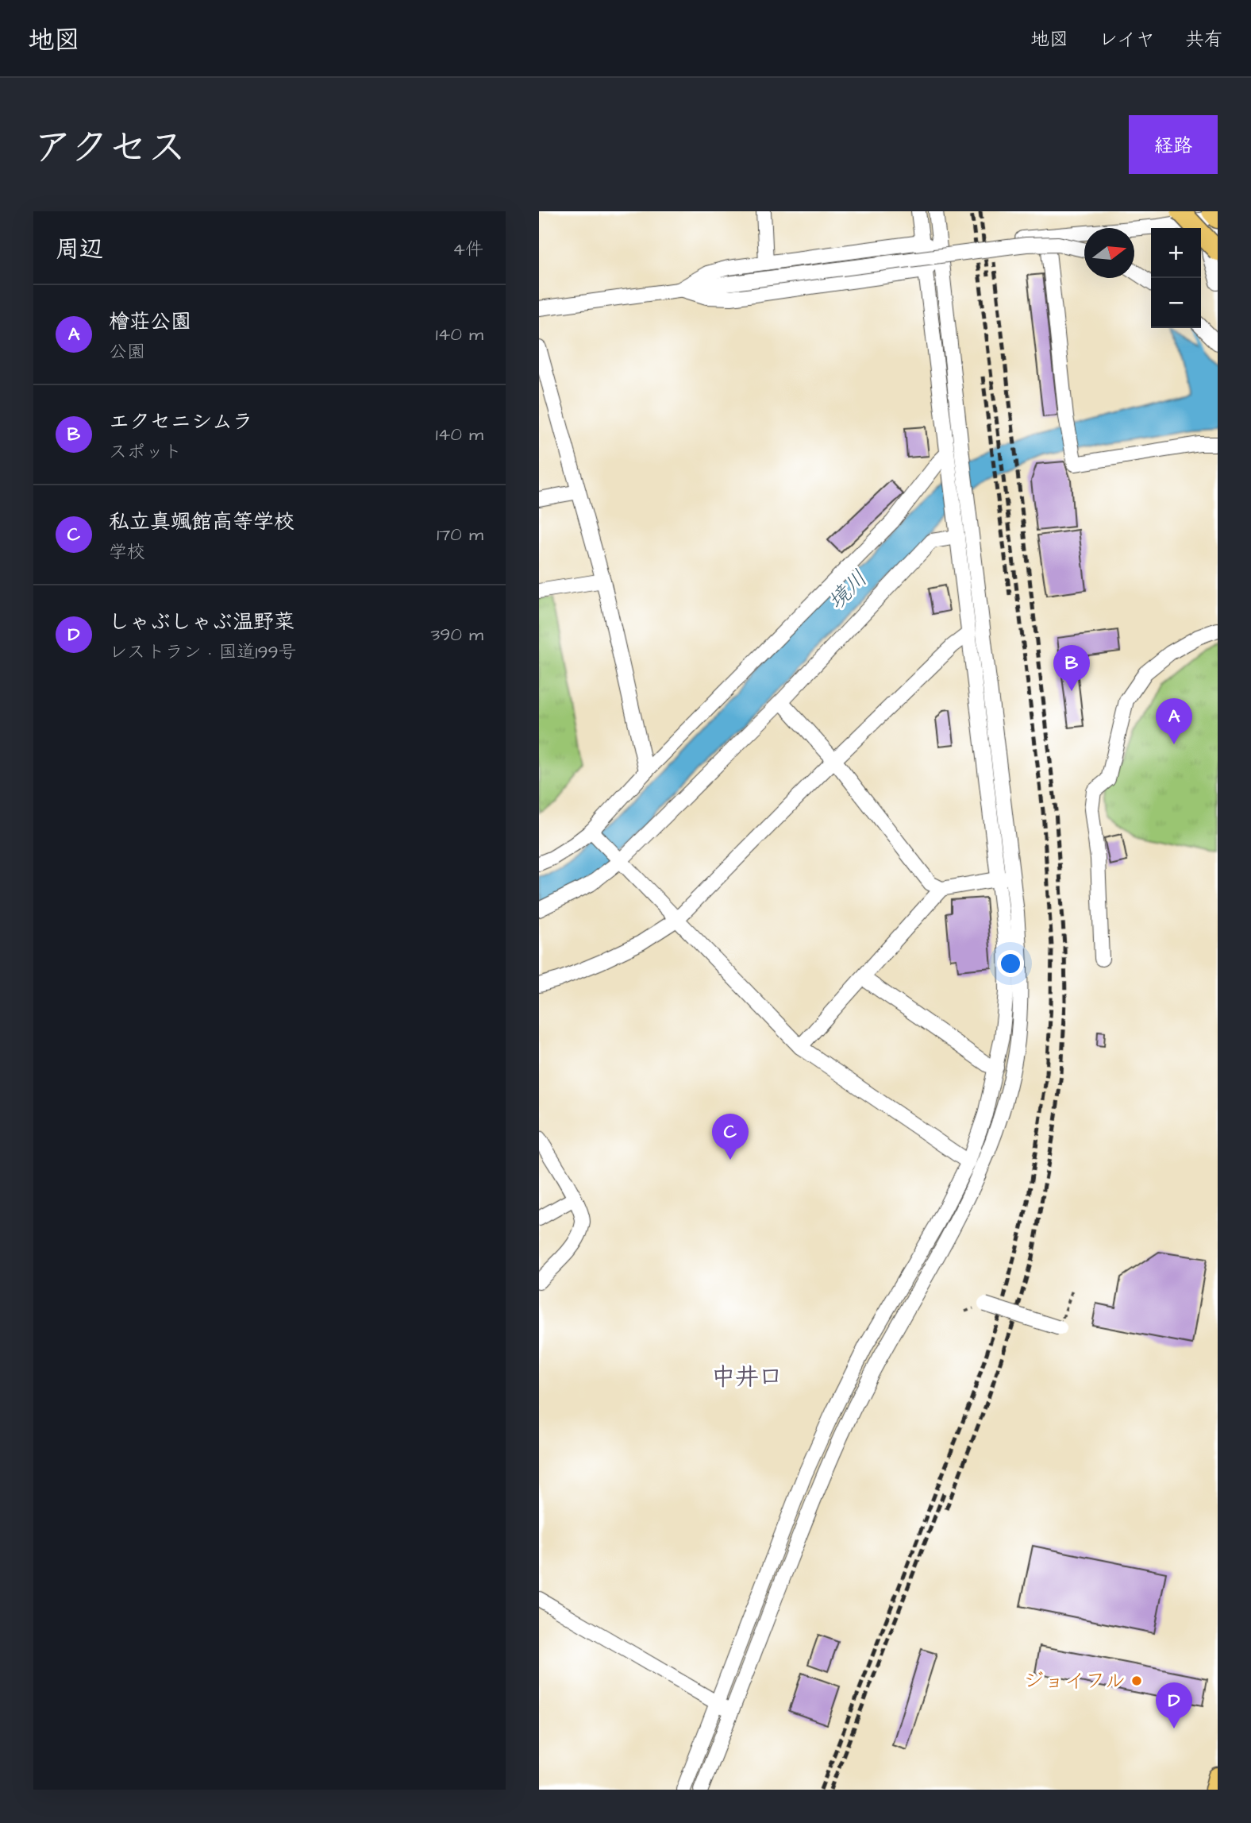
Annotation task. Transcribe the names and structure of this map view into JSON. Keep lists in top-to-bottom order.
{
  "districts": ["中井口"],
  "water": ["境川"],
  "places": ["ジョイフル"],
  "north": "right",
  "page": {
    "header": "地図",
    "nav": ["地図", "レイヤ", "共有"],
    "title": "アクセス",
    "buttons": "経路",
    "heading": ["周辺", "4件"],
    "map_buttons": ["+", "−"],
    "list": [
      {
        "mark": "A",
        "name": "檜荘公園",
        "note": "公園",
        "value": "140 m"
      },
      {
        "mark": "B",
        "name": "エクセニシムラ",
        "note": "スポット",
        "value": "140 m"
      },
      {
        "mark": "C",
        "name": "私立真颯館高等学校",
        "note": "学校",
        "value": "170 m"
      },
      {
        "mark": "D",
        "name": "しゃぶしゃぶ温野菜",
        "note": "レストラン · 国道199号",
        "value": "390 m"
      }
    ],
    "pins": [
      "B",
      "A",
      "C",
      "D"
    ]
  }
}
